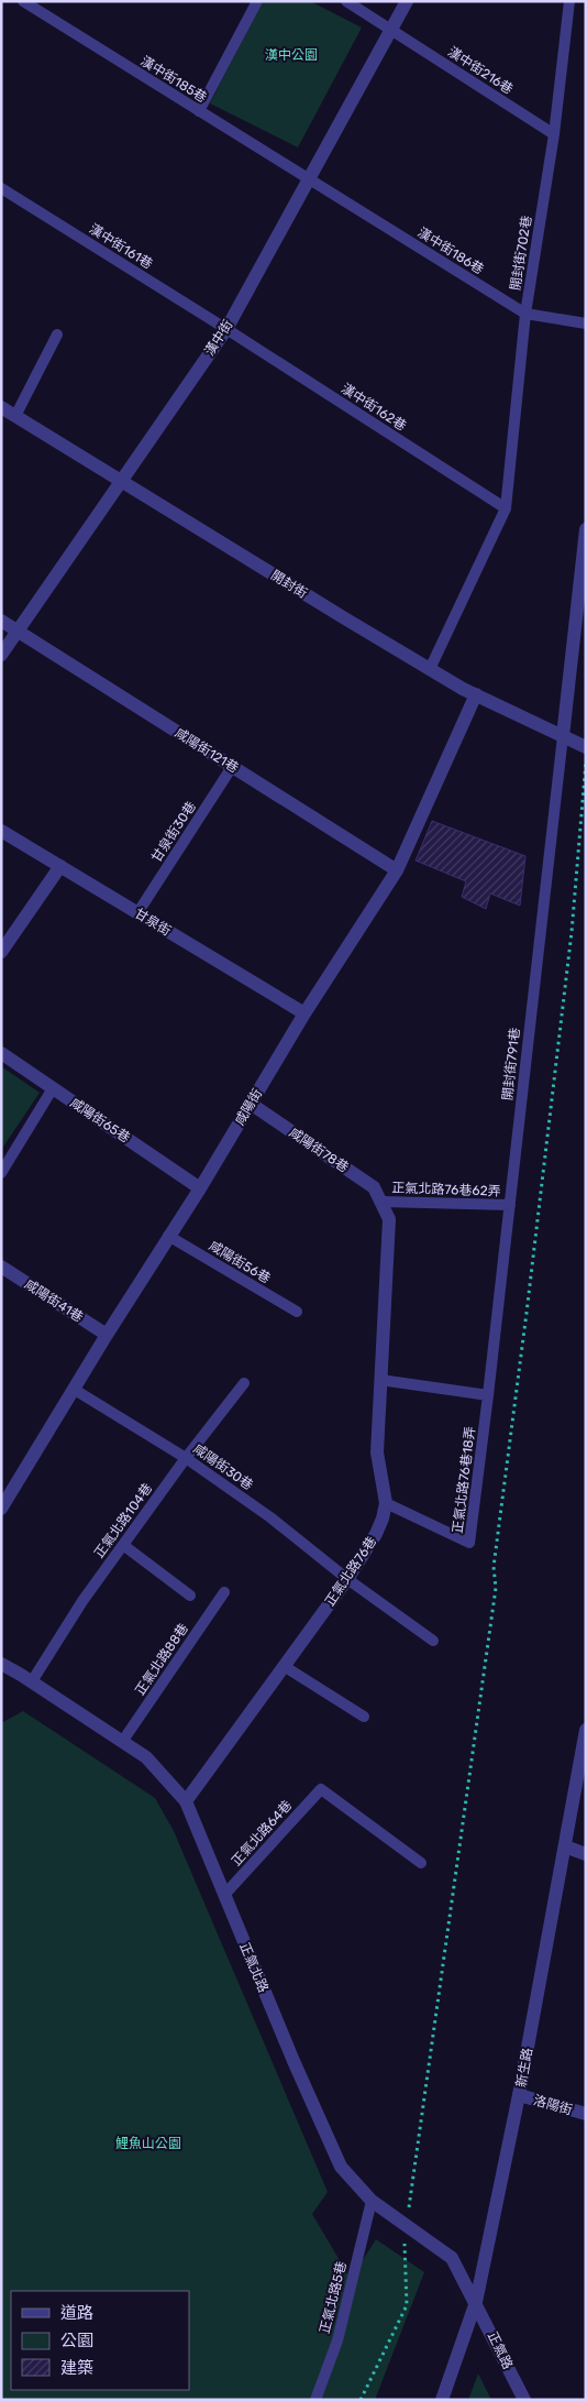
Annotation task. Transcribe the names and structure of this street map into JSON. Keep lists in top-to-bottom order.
{
  "streets": {
    "street": [
      "漢中街",
      "開封街",
      "咸陽街121巷",
      "甘泉街",
      "咸陽街",
      "咸陽街65巷",
      "咸陽街78巷",
      "咸陽街41巷",
      "正氣北路76巷",
      "正氣北路",
      "新生路",
      "洛陽街",
      "正氣路"
    ],
    "lane": [
      "漢中街216巷",
      "漢中街185巷",
      "漢中街161巷",
      "漢中街186巷",
      "開封街702巷",
      "漢中街162巷",
      "甘泉街30巷",
      "開封街791巷",
      "正氣北路76巷62弄",
      "咸陽街56巷",
      "咸陽街30巷",
      "正氣北路76巷18弄",
      "正氣北路104巷",
      "正氣北路88巷",
      "正氣北路64巷",
      "正氣北路5巷"
    ]
  },
  "crossings": [
    ["漢中街216巷", "開封街702巷"],
    ["漢中街216巷", "漢中街"],
    ["漢中街185巷", "漢中街186巷"],
    ["漢中街185巷", "漢中街"],
    ["漢中街161巷", "漢中街"],
    ["漢中街161巷", "漢中街162巷"],
    ["漢中街186巷", "開封街702巷"],
    ["漢中街186巷", "漢中街"],
    ["開封街702巷", "漢中街162巷"],
    ["開封街702巷", "開封街"],
    ["漢中街", "漢中街162巷"],
    ["漢中街", "開封街"],
    ["漢中街", "咸陽街121巷"],
    ["開封街", "開封街791巷"],
    ["開封街", "咸陽街"],
    ["咸陽街121巷", "甘泉街30巷"],
    ["咸陽街121巷", "咸陽街"],
    ["甘泉街30巷", "甘泉街"],
    ["甘泉街", "咸陽街"],
    ["開封街791巷", "正氣北路76巷62弄"],
    ["開封街791巷", "正氣北路76巷18弄"],
    ["咸陽街", "咸陽街65巷"],
    ["咸陽街", "咸陽街78巷"],
    ["咸陽街", "咸陽街56巷"],
    ["咸陽街", "咸陽街41巷"],
    ["咸陽街", "咸陽街30巷"],
    ["咸陽街78巷", "正氣北路76巷62弄"],
    ["咸陽街78巷", "正氣北路76巷"],
    ["正氣北路76巷62弄", "正氣北路76巷"],
    ["咸陽街30巷", "正氣北路104巷"],
    ["咸陽街30巷", "正氣北路76巷"],
    ["正氣北路76巷18弄", "正氣北路76巷"],
    ["正氣北路104巷", "正氣北路"],
    ["正氣北路76巷", "正氣北路"],
    ["正氣北路88巷", "正氣北路"],
    ["正氣北路64巷", "正氣北路"],
    ["正氣北路", "新生路"],
    ["正氣北路", "正氣北路5巷"],
    ["正氣北路", "正氣路"],
    ["新生路", "洛陽街"],
    ["新生路", "正氣路"]
  ],
  "parks": ["漢中公園", "鯉魚山公園"],
  "legend": ["道路", "公園", "建築"]
}
